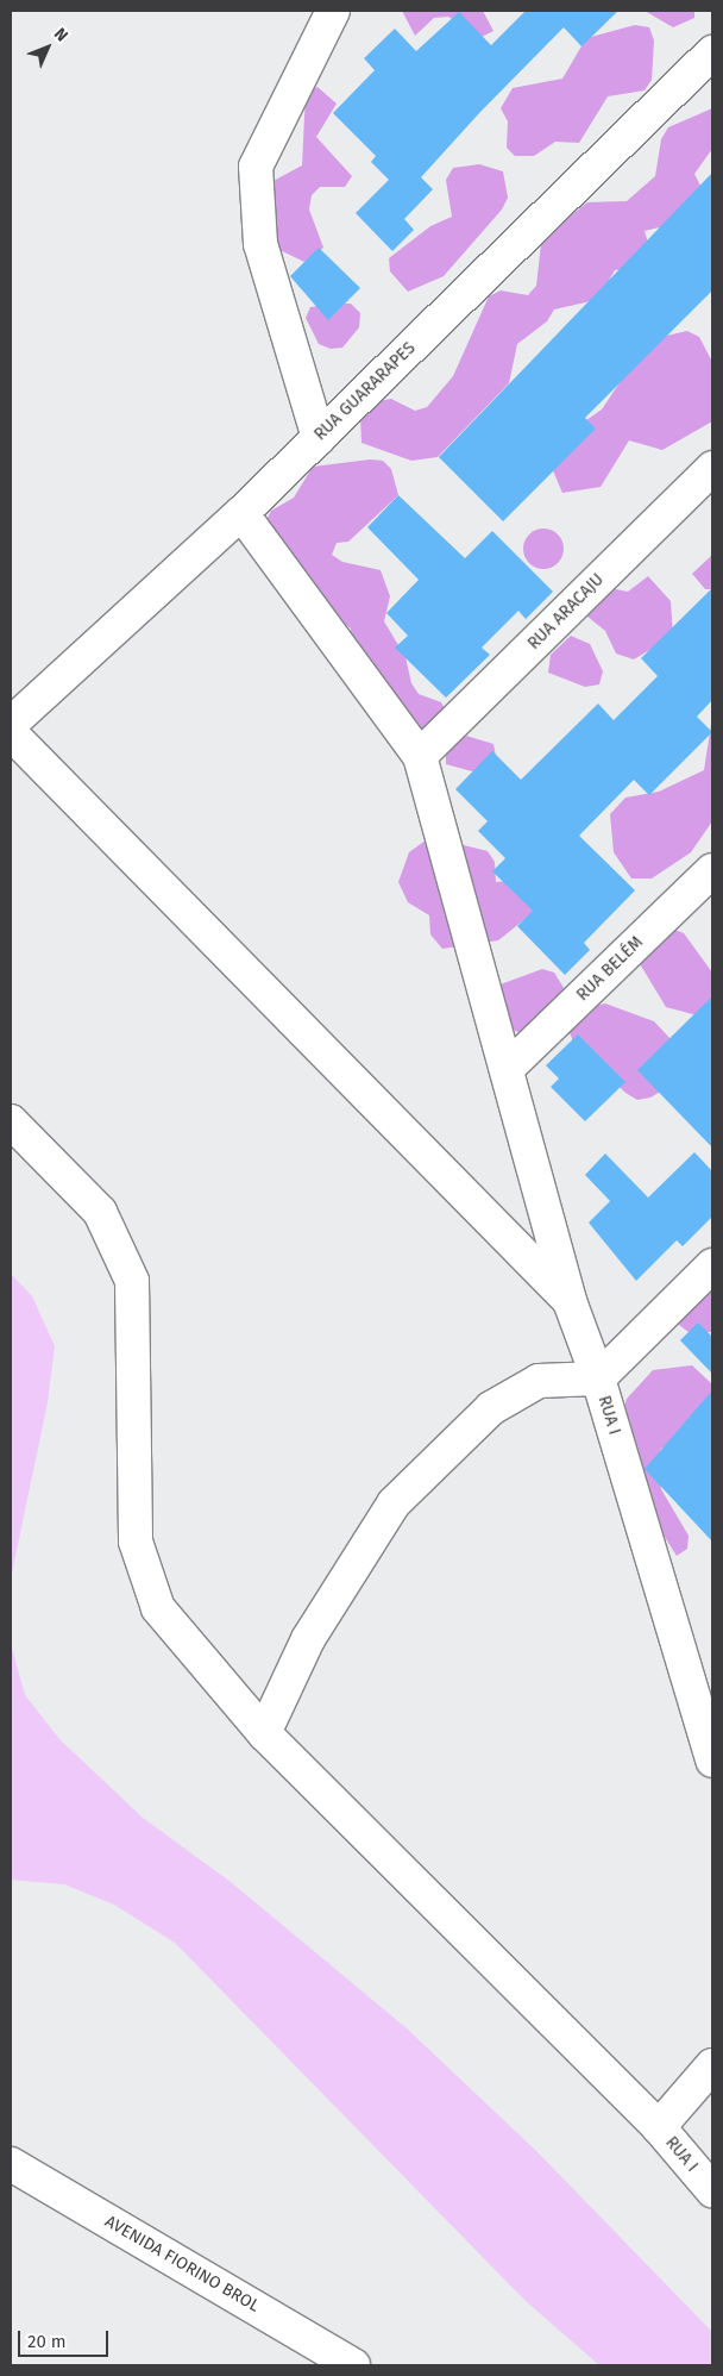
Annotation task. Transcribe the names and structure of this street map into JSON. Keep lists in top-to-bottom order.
{
  "streets": {
    "street": [
      "RUA GUARARAPES",
      "RUA ARACAJU",
      "RUA BELÉM",
      "RUA I",
      "AVENIDA FIORINO BROL"
    ]
  },
  "crossings": [
    ["RUA ARACAJU", "RUA I"],
    ["RUA BELÉM", "RUA I"]
  ],
  "scale_bar": "20 m",
  "north": "top right"
}
